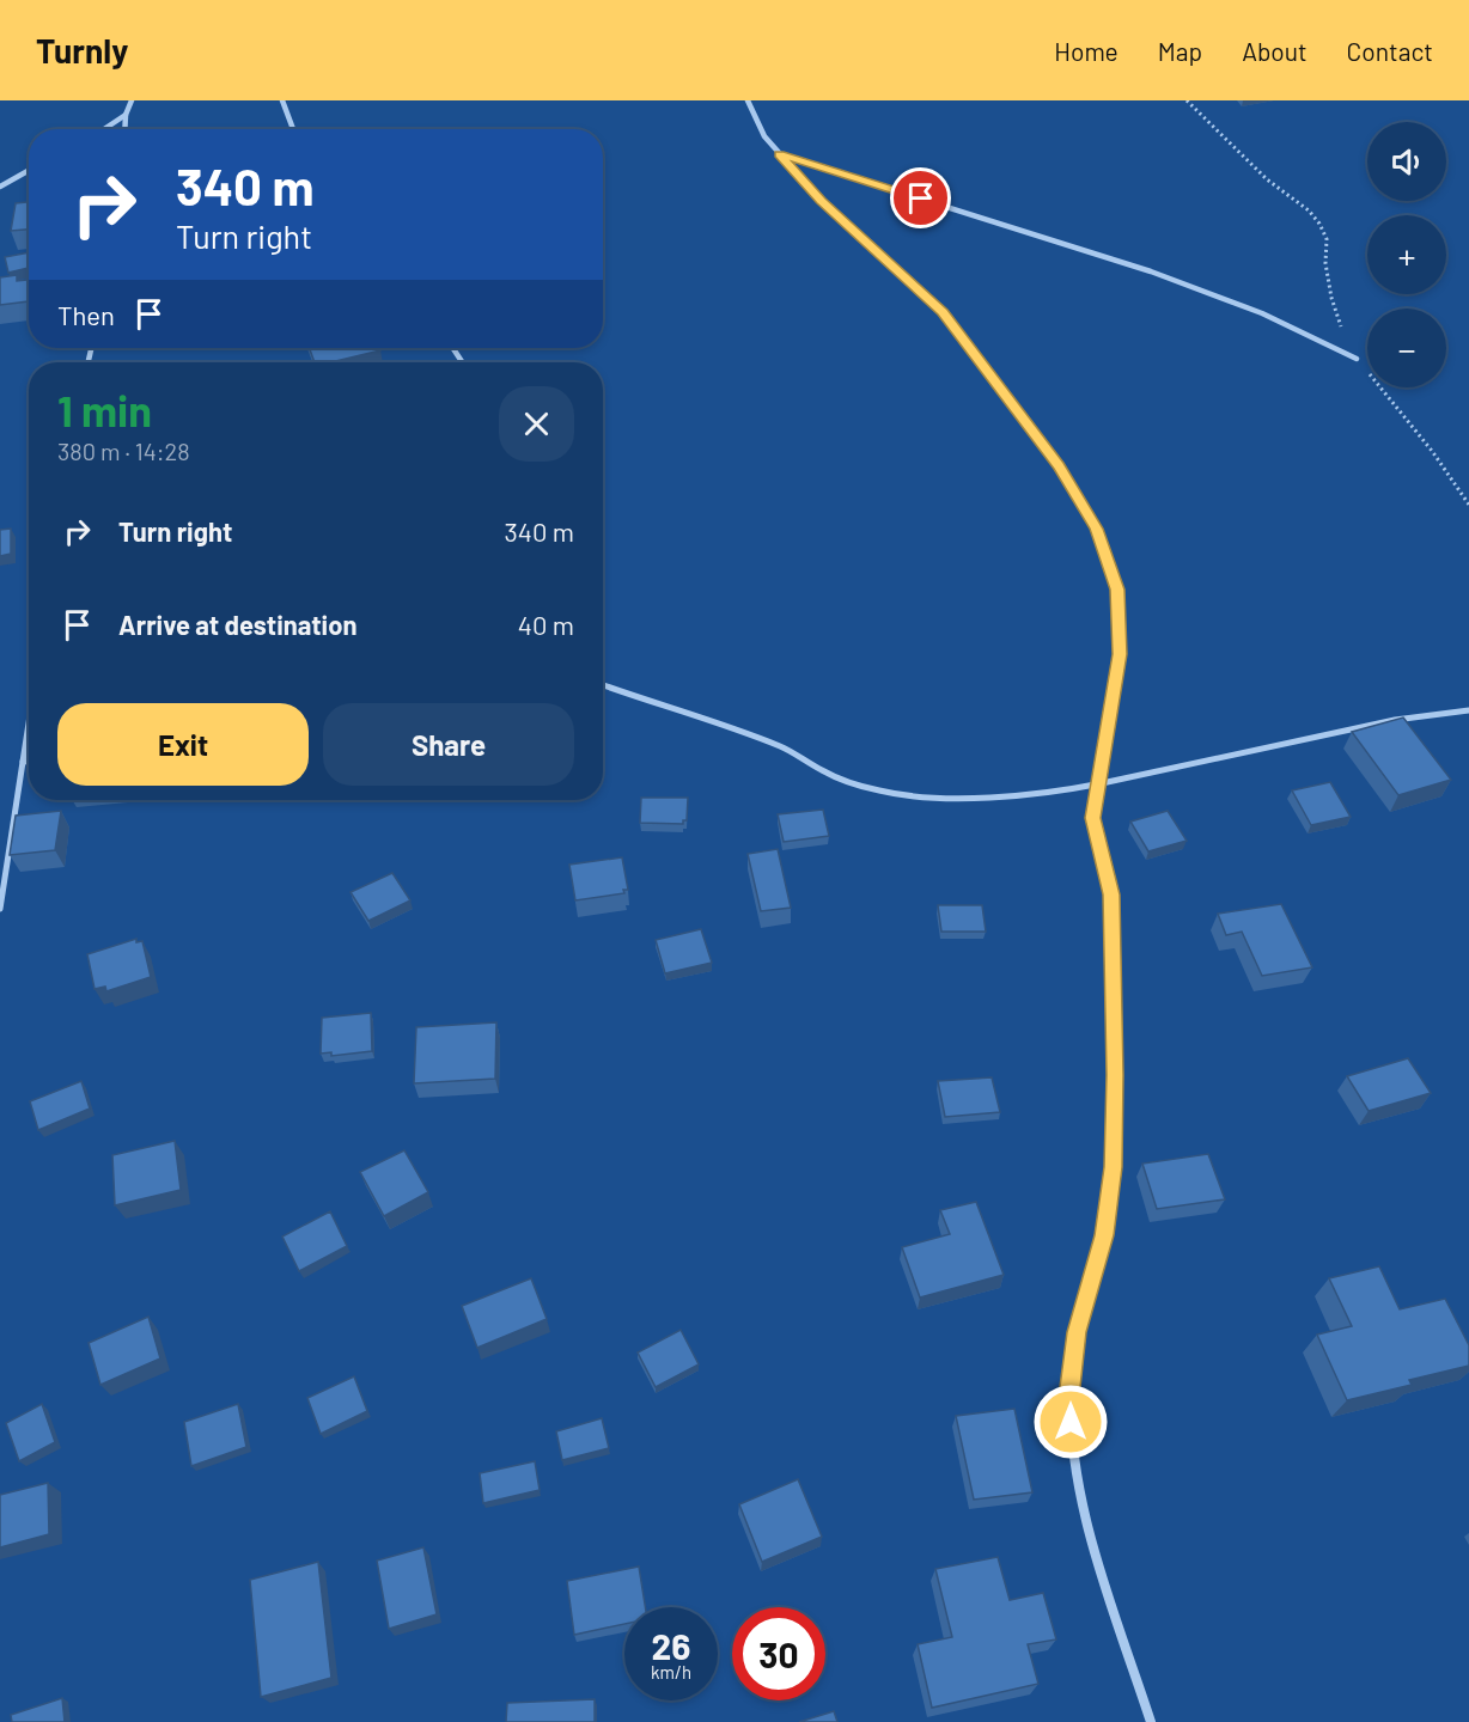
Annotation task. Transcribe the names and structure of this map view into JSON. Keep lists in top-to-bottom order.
{
  "page": {
    "header": "Turnly",
    "nav": [
      "Home",
      "Map",
      "About",
      "Contact"
    ],
    "map_buttons": ["+", "−"],
    "turn": ["340 m", "Turn right"],
    "then": "Then",
    "heading": ["1 min", "380 m · 14:28"],
    "list": [
      {
        "name": "Turn right",
        "value": "340 m"
      },
      {
        "name": "Arrive at destination",
        "value": "40 m"
      }
    ],
    "buttons": ["Exit", "Share"],
    "speed": "26 km/h",
    "limit": "30"
  }
}
